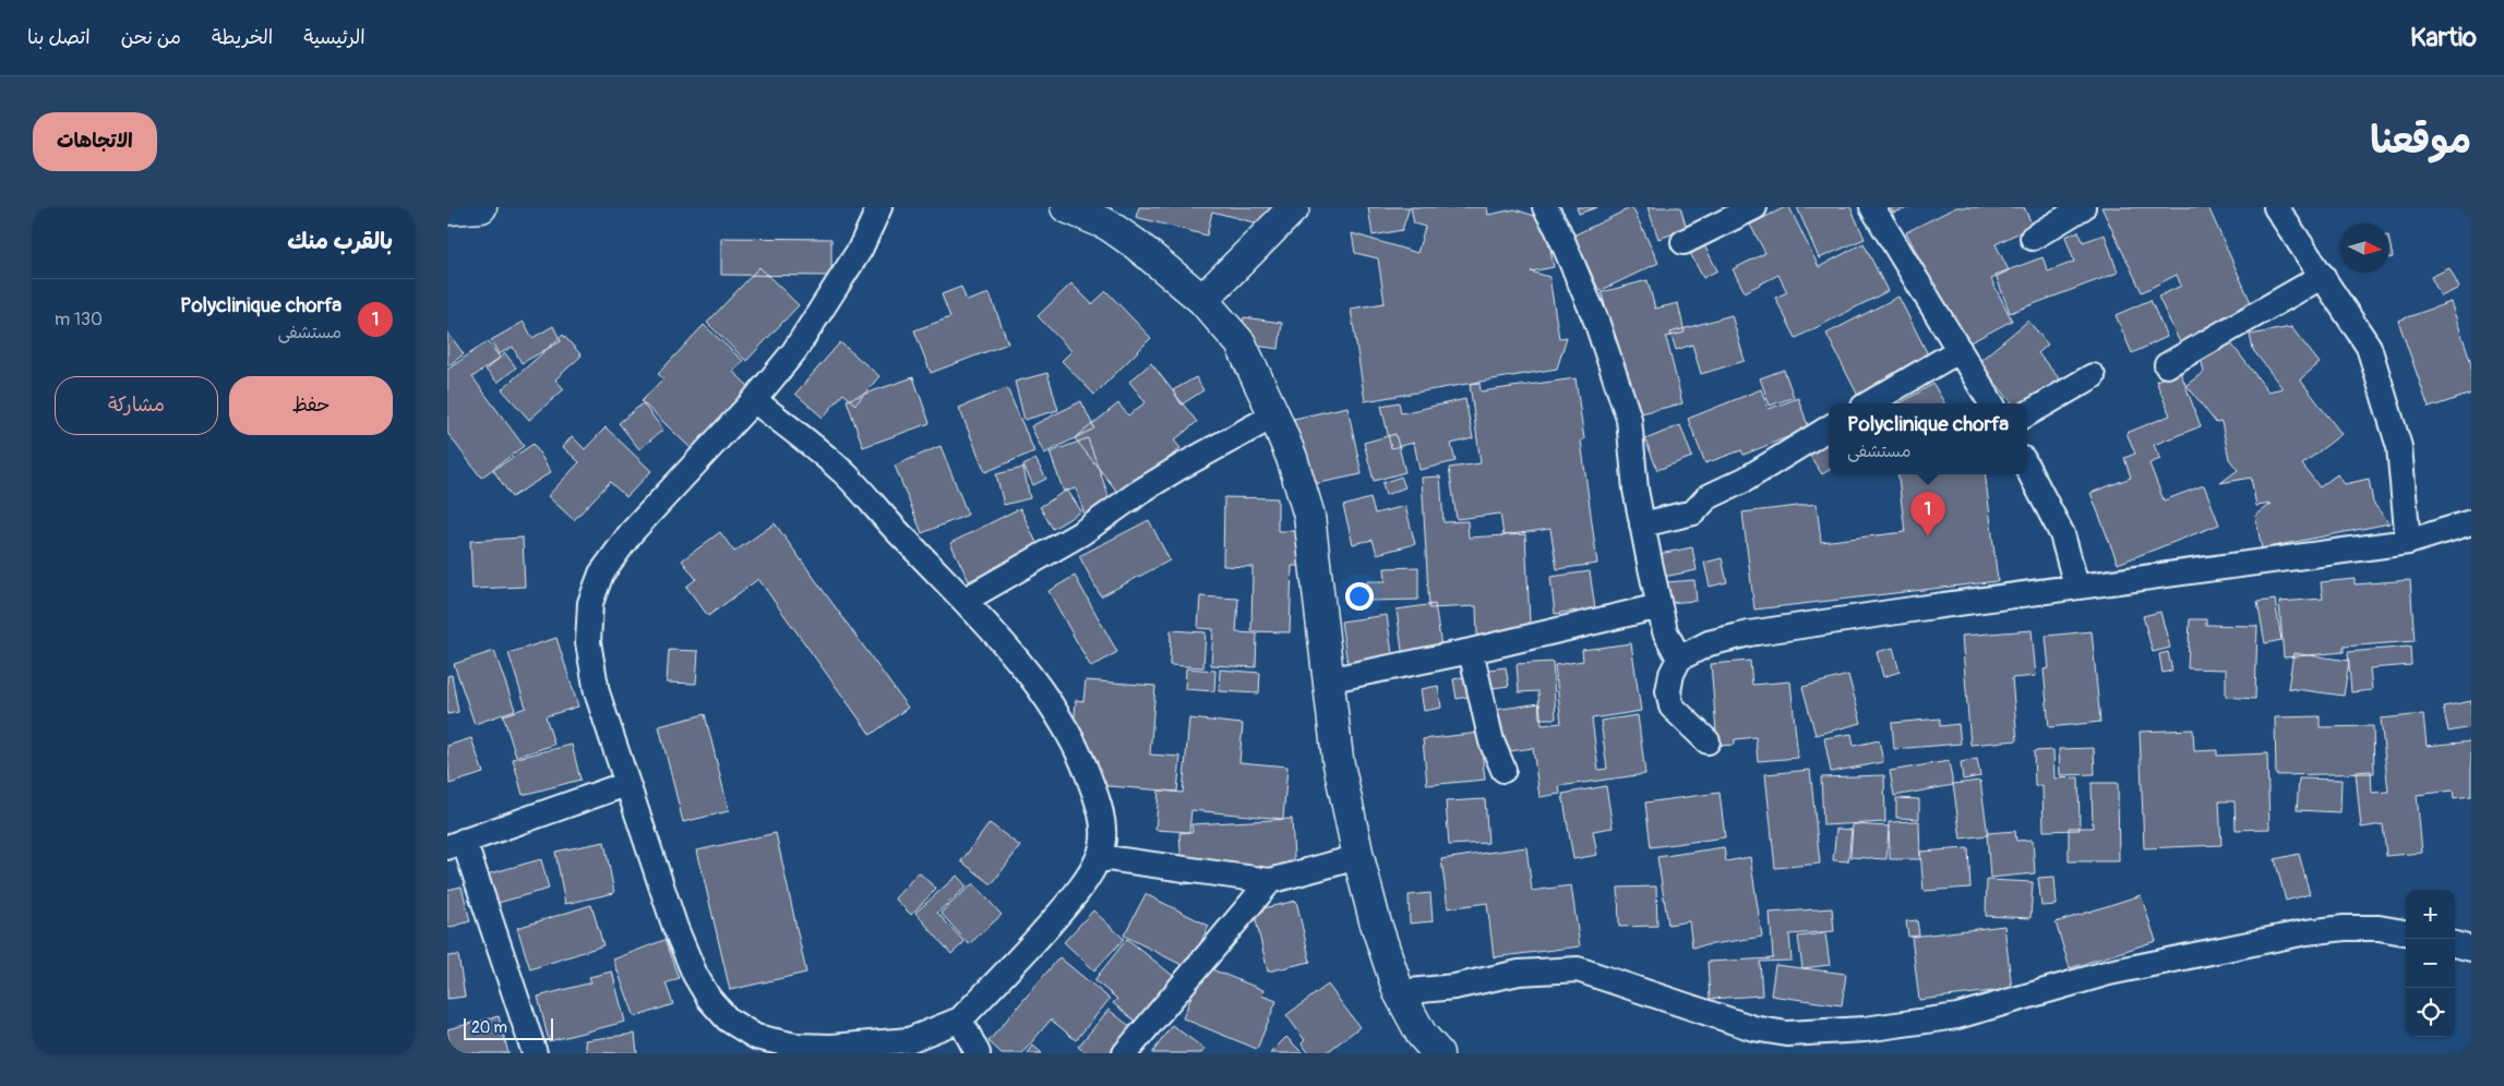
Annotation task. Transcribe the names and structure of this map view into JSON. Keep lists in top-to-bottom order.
{
  "scale_bar": "20 m",
  "north": "right",
  "page": {
    "header": "Kartio",
    "nav": [
      "الرئيسية",
      "الخريطة",
      "من نحن",
      "اتصل بنا"
    ],
    "title": "موقعنا",
    "buttons": [
      "الاتجاهات",
      ["حفظ", "مشاركة"]
    ],
    "heading": "بالقرب منك",
    "list": [
      {
        "mark": "1",
        "name": "Polyclinique chorfa",
        "note": "مستشفى",
        "value": "130 m"
      }
    ],
    "popup": ["Polyclinique chorfa", "مستشفى"],
    "pins": "1",
    "map_buttons": ["+", "−"],
    "scale": "20 m"
  }
}
